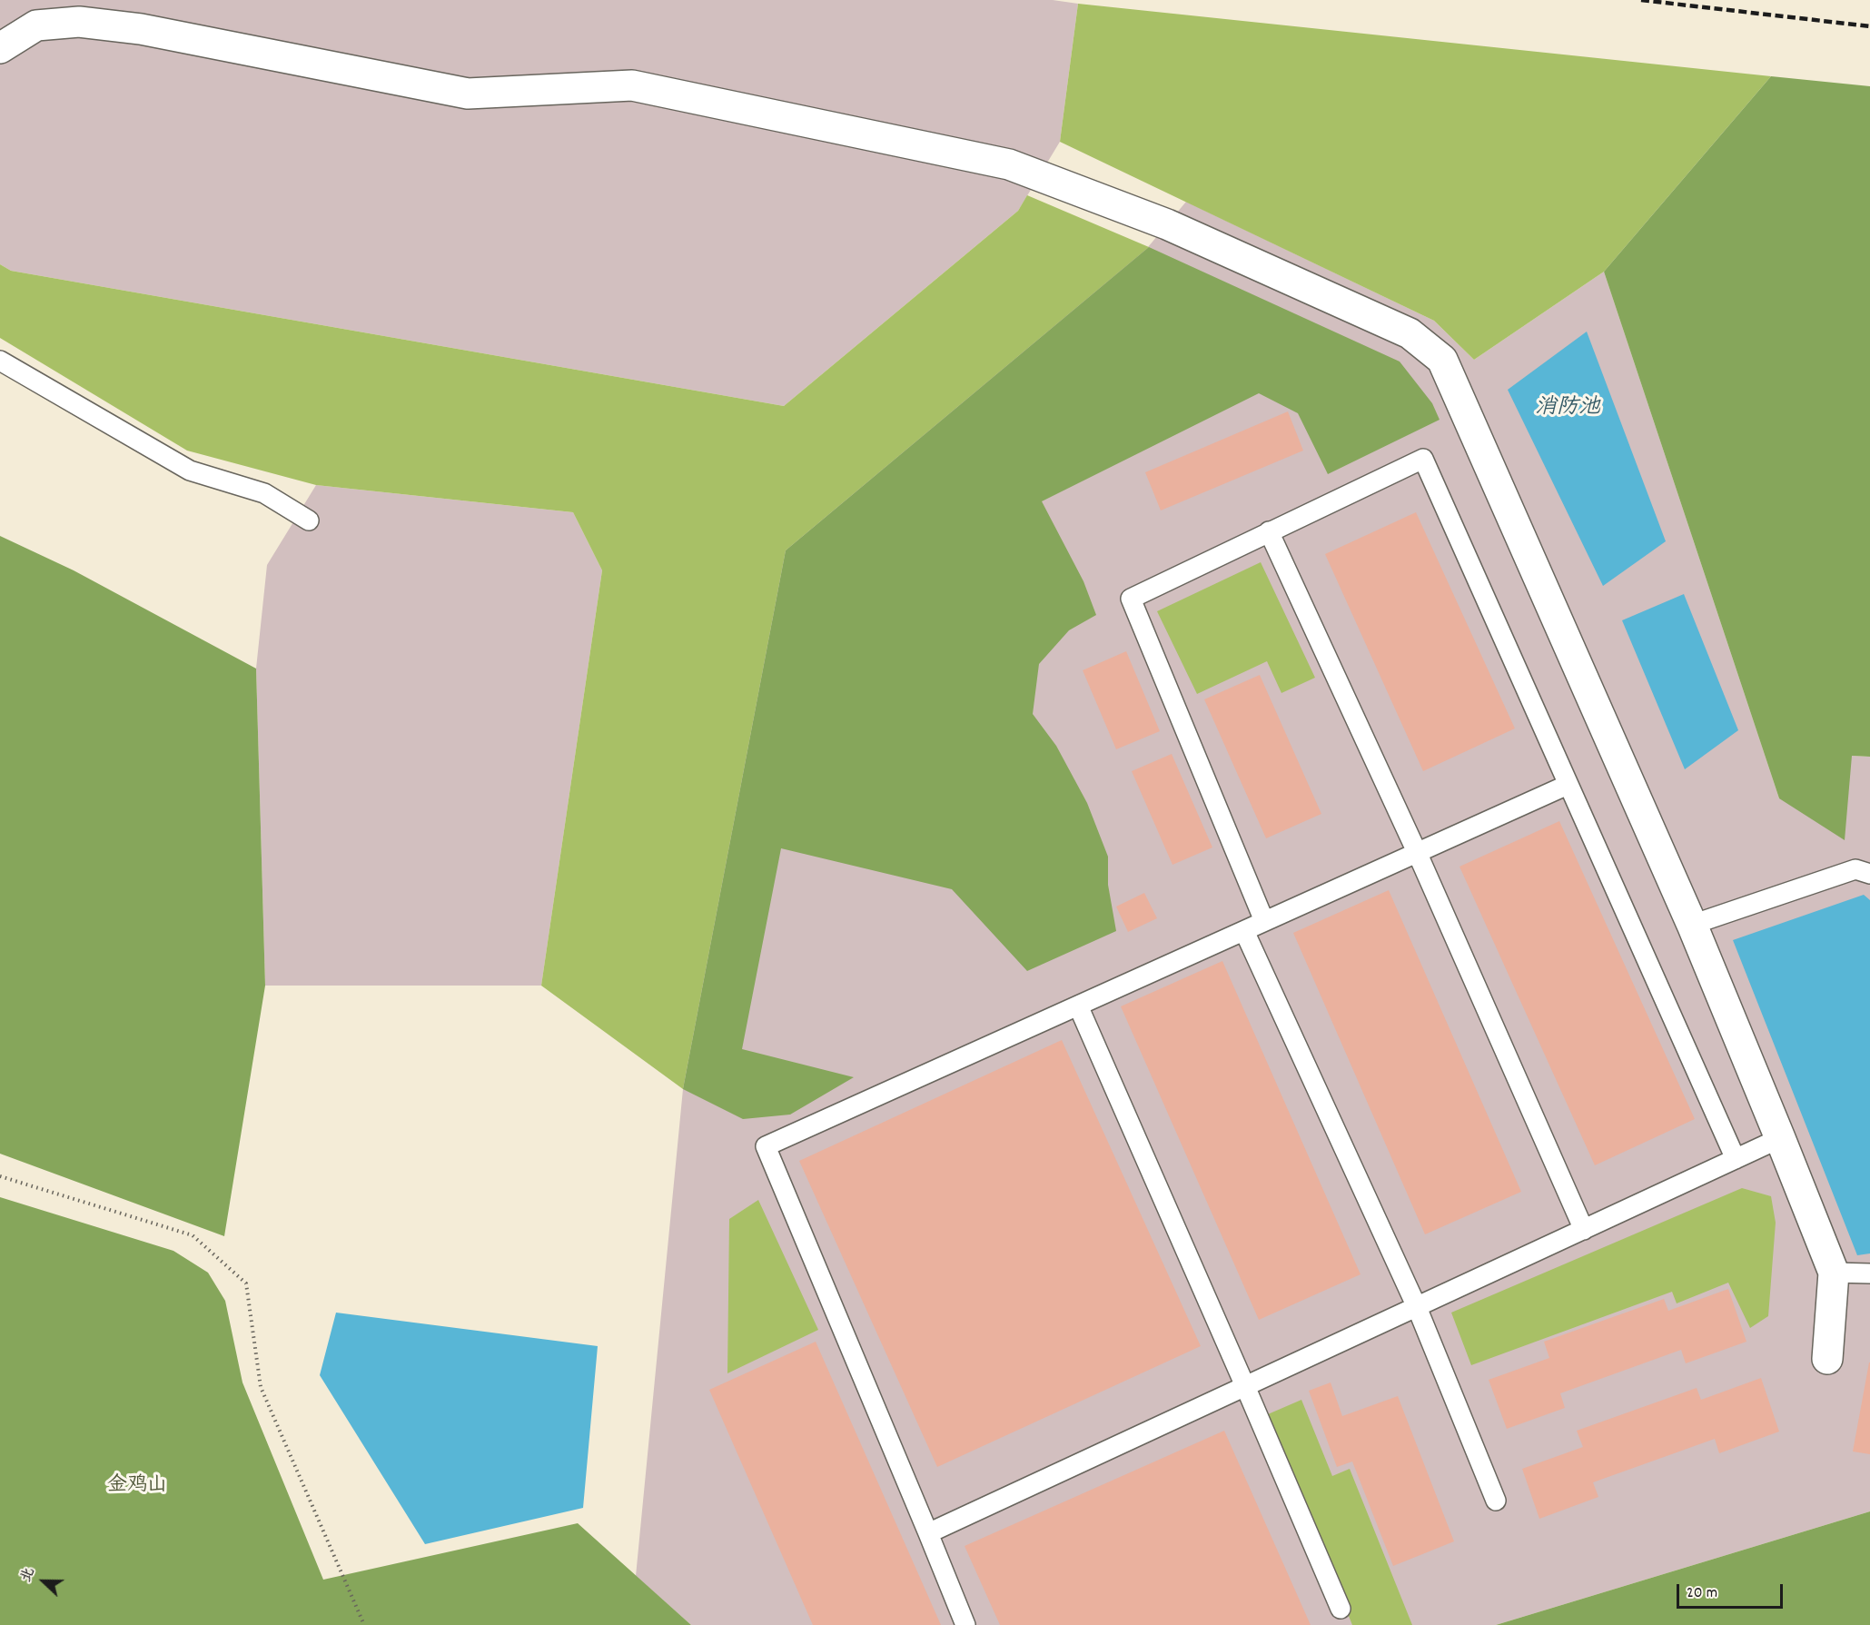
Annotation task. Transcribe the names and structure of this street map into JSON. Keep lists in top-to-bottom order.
{
  "water": ["消防池"],
  "parks": ["金鸡山"],
  "scale_bar": "20 m",
  "north": "left"
}
